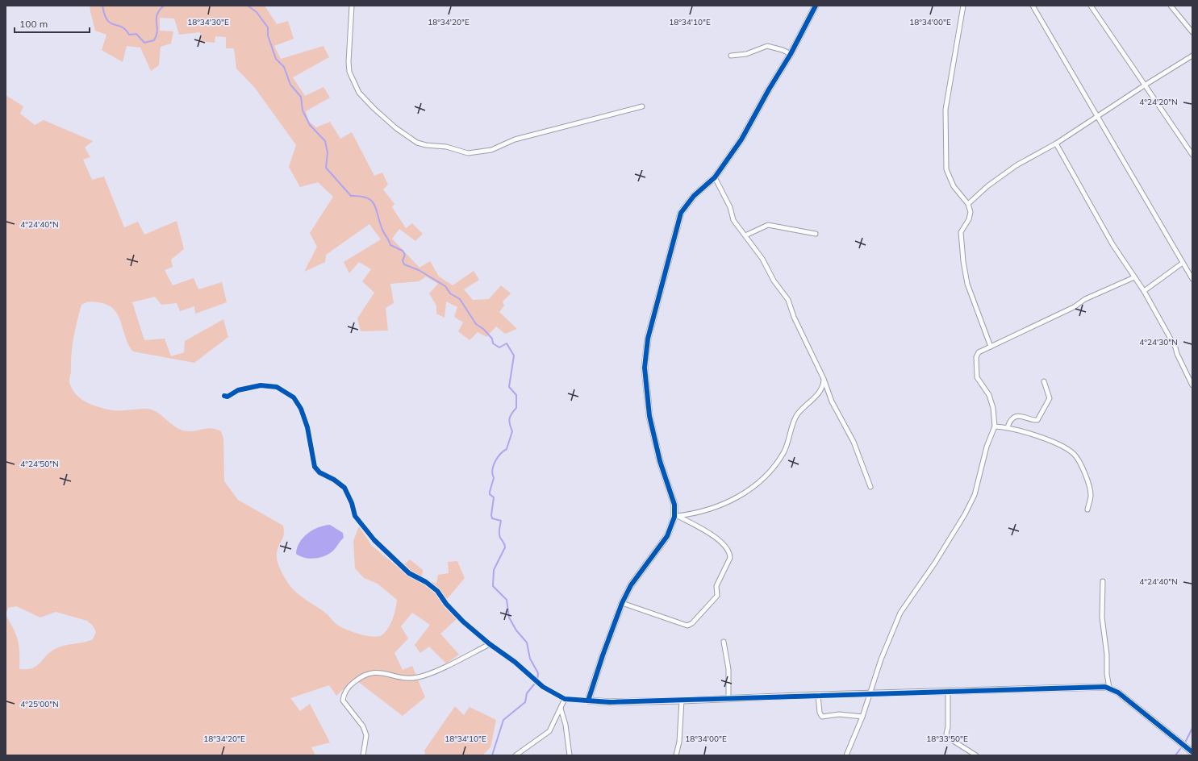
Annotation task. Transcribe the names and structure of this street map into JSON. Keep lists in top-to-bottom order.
{
  "scale_bar": "100 m",
  "coordinates": [
    "18°34'30\"E",
    "18°34'20\"E",
    "18°34'10\"E",
    "18°34'00\"E",
    "4°24'20\"N",
    "4°24'40\"N",
    "4°24'30\"N",
    "4°24'50\"N",
    "4°25'00\"N",
    "18°33'50\"E"
  ]
}
